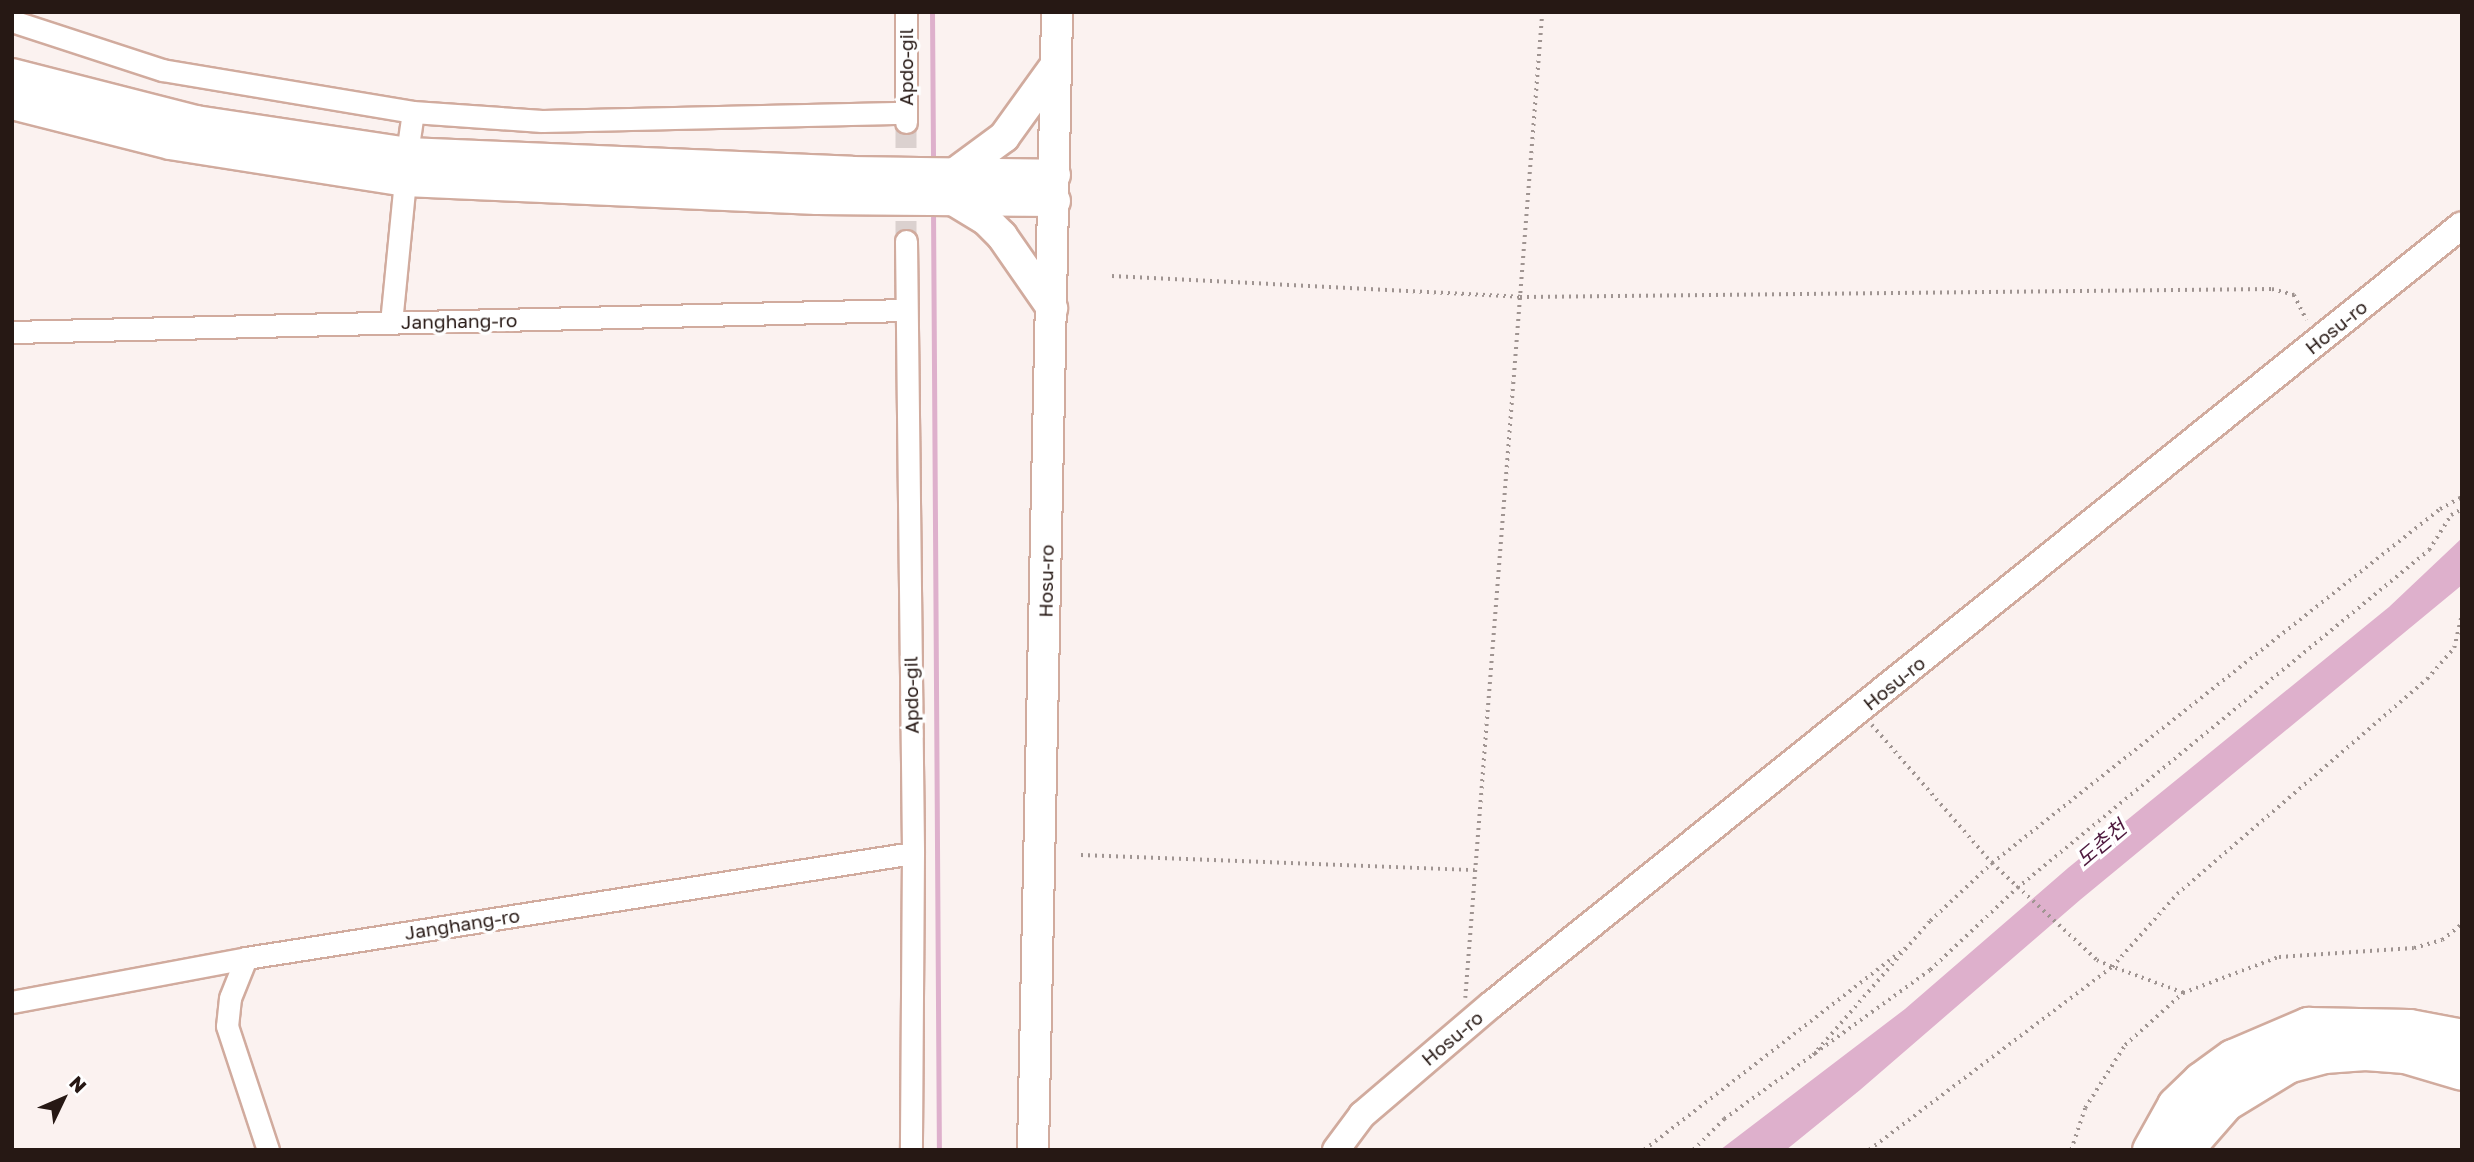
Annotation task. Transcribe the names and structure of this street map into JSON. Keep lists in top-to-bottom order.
{
  "streets": {
    "main road": ["Hosu-ro"],
    "street": ["Apdo-gil", "Janghang-ro"]
  },
  "crossings": [
    ["Apdo-gil", "Janghang-ro"]
  ],
  "water": ["도촌천"],
  "north": "top right"
}
